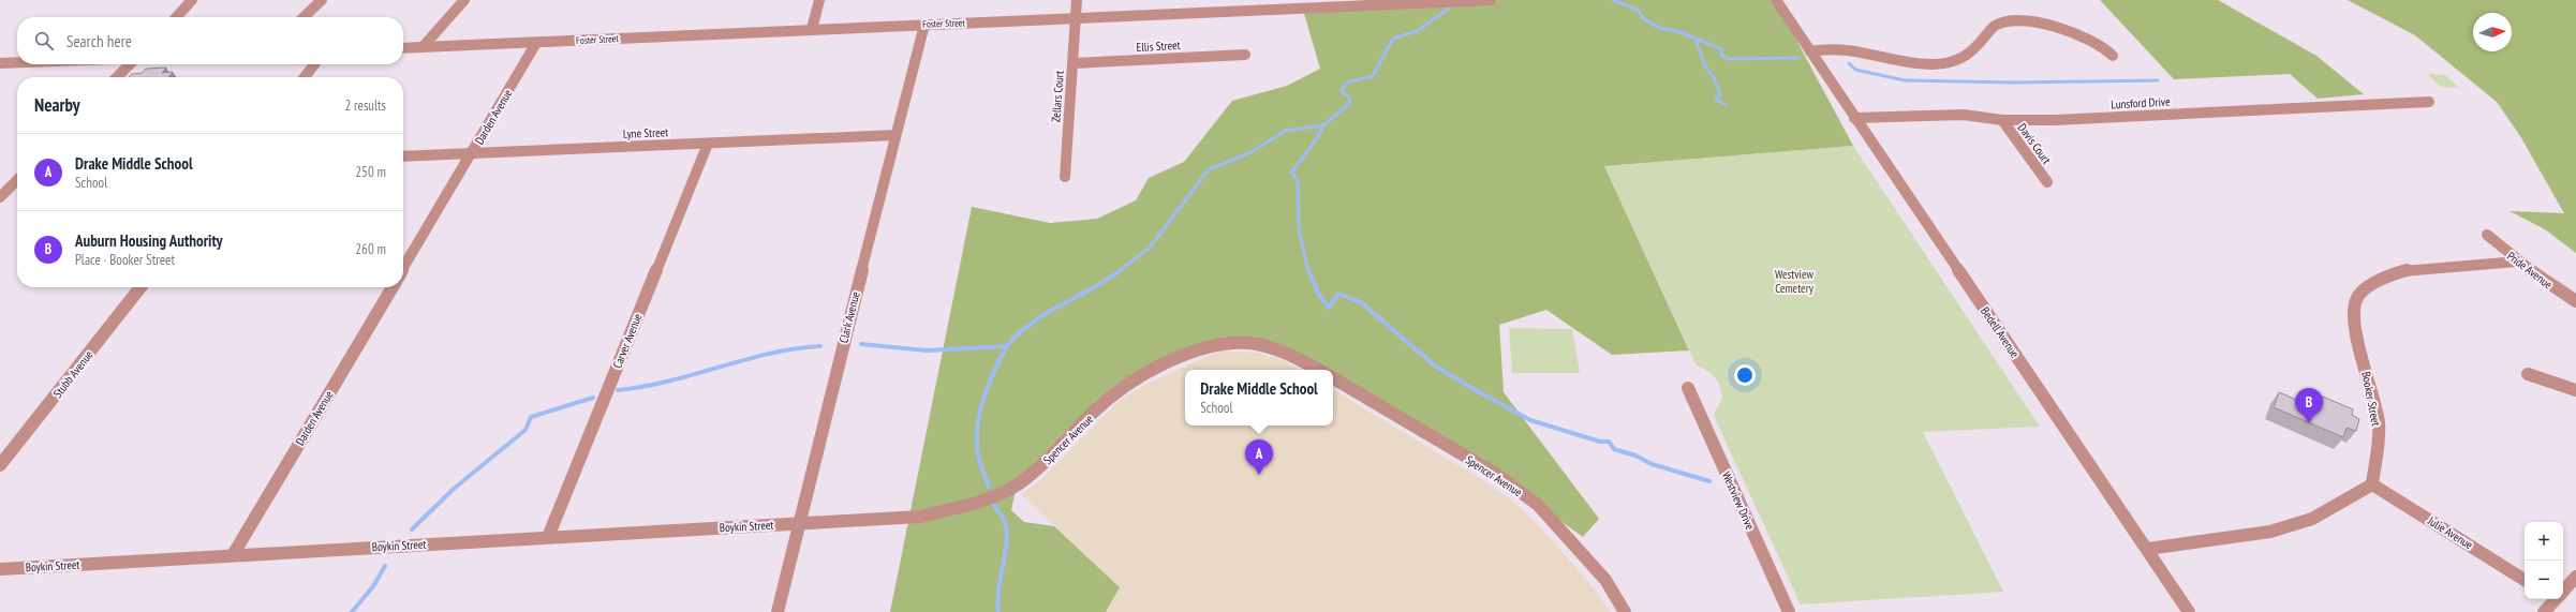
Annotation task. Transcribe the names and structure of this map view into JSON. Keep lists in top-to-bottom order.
{
  "streets": {
    "street": [
      "Foster Street",
      "Ellis Street",
      "Zellars Court",
      "Lunsford Drive",
      "Darden Avenue",
      "Lyne Street",
      "Davis Court",
      "Pride Avenue",
      "Clark Avenue",
      "Bedell Avenue",
      "Carver Avenue",
      "Stubb Avenue",
      "Booker Street",
      "Spencer Avenue",
      "Westview Drive",
      "Boykin Street",
      "Julie Avenue"
    ]
  },
  "crossings": [
    ["Foster Street", "Zellars Court"],
    ["Foster Street", "Darden Avenue"],
    ["Foster Street", "Clark Avenue"],
    ["Ellis Street", "Zellars Court"],
    ["Lunsford Drive", "Davis Court"],
    ["Lunsford Drive", "Bedell Avenue"],
    ["Darden Avenue", "Lyne Street"],
    ["Darden Avenue", "Boykin Street"],
    ["Lyne Street", "Clark Avenue"],
    ["Lyne Street", "Carver Avenue"],
    ["Pride Avenue", "Booker Street"],
    ["Clark Avenue", "Spencer Avenue"],
    ["Clark Avenue", "Boykin Street"],
    ["Carver Avenue", "Boykin Street"],
    ["Booker Street", "Julie Avenue"],
    ["Spencer Avenue", "Boykin Street"]
  ],
  "parks": ["Westview Cemetery"],
  "north": "right",
  "page": {
    "search": "Search here",
    "heading": ["Nearby", "2 results"],
    "list": [
      {
        "mark": "A",
        "name": "Drake Middle School",
        "note": "School",
        "value": "250 m"
      },
      {
        "mark": "B",
        "name": "Auburn Housing Authority",
        "note": "Place · Booker Street",
        "value": "260 m"
      }
    ],
    "popup": ["Drake Middle School", "School"],
    "pins": ["B", "A"],
    "map_buttons": ["+", "−"]
  }
}
